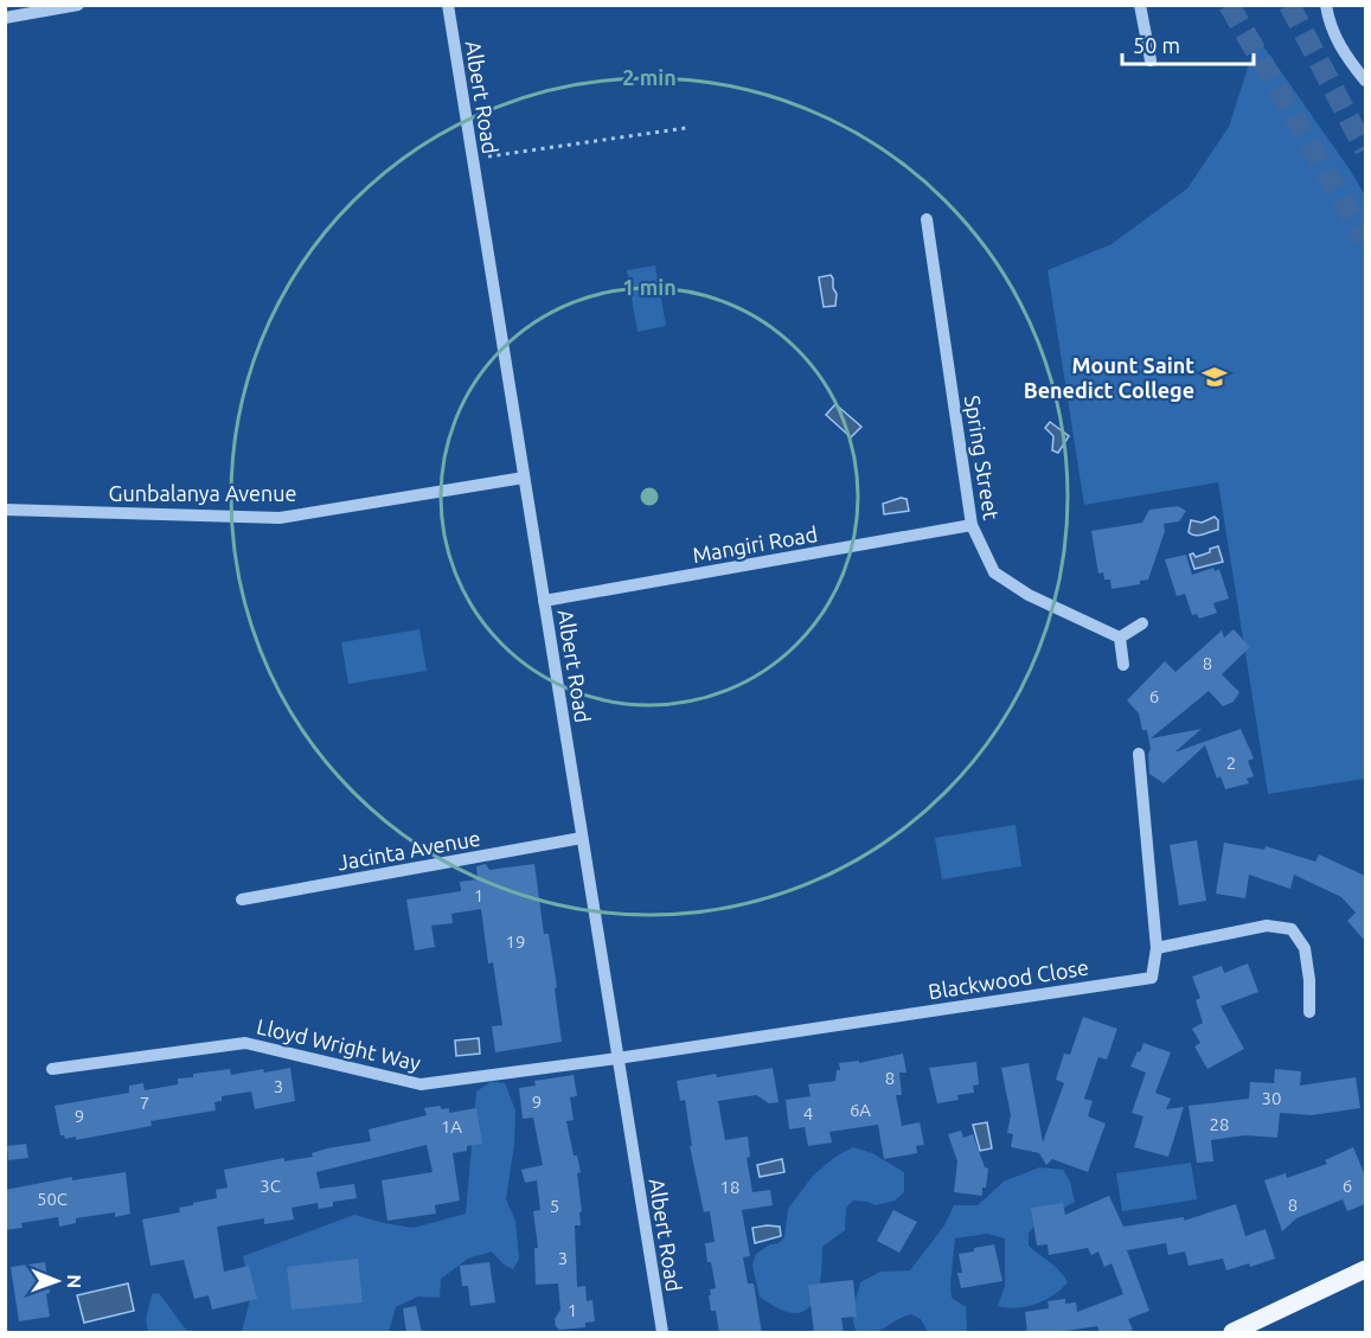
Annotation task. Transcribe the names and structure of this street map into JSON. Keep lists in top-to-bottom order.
{
  "streets": {
    "street": [
      "Albert Road",
      "Spring Street",
      "Gunbalanya Avenue",
      "Mangiri Road",
      "Jacinta Avenue",
      "Blackwood Close",
      "Lloyd Wright Way"
    ]
  },
  "crossings": [
    ["Albert Road", "Gunbalanya Avenue"],
    ["Albert Road", "Mangiri Road"],
    ["Albert Road", "Jacinta Avenue"],
    ["Albert Road", "Blackwood Close"],
    ["Albert Road", "Lloyd Wright Way"],
    ["Spring Street", "Mangiri Road"],
    ["Blackwood Close", "Lloyd Wright Way"]
  ],
  "places": {
    "school or university": ["Mount Saint Benedict College"]
  },
  "house_numbers": [
    "8",
    "6",
    "2",
    "1",
    "19",
    "8",
    "3",
    "30",
    "9",
    "7",
    "6A",
    "4",
    "9",
    "28",
    "1A",
    "3C",
    "6",
    "18",
    "50C",
    "8",
    "5",
    "3",
    "1"
  ],
  "scale_bar": "50 m",
  "north": "right",
  "rings": ["2 min", "1 min"]
}
